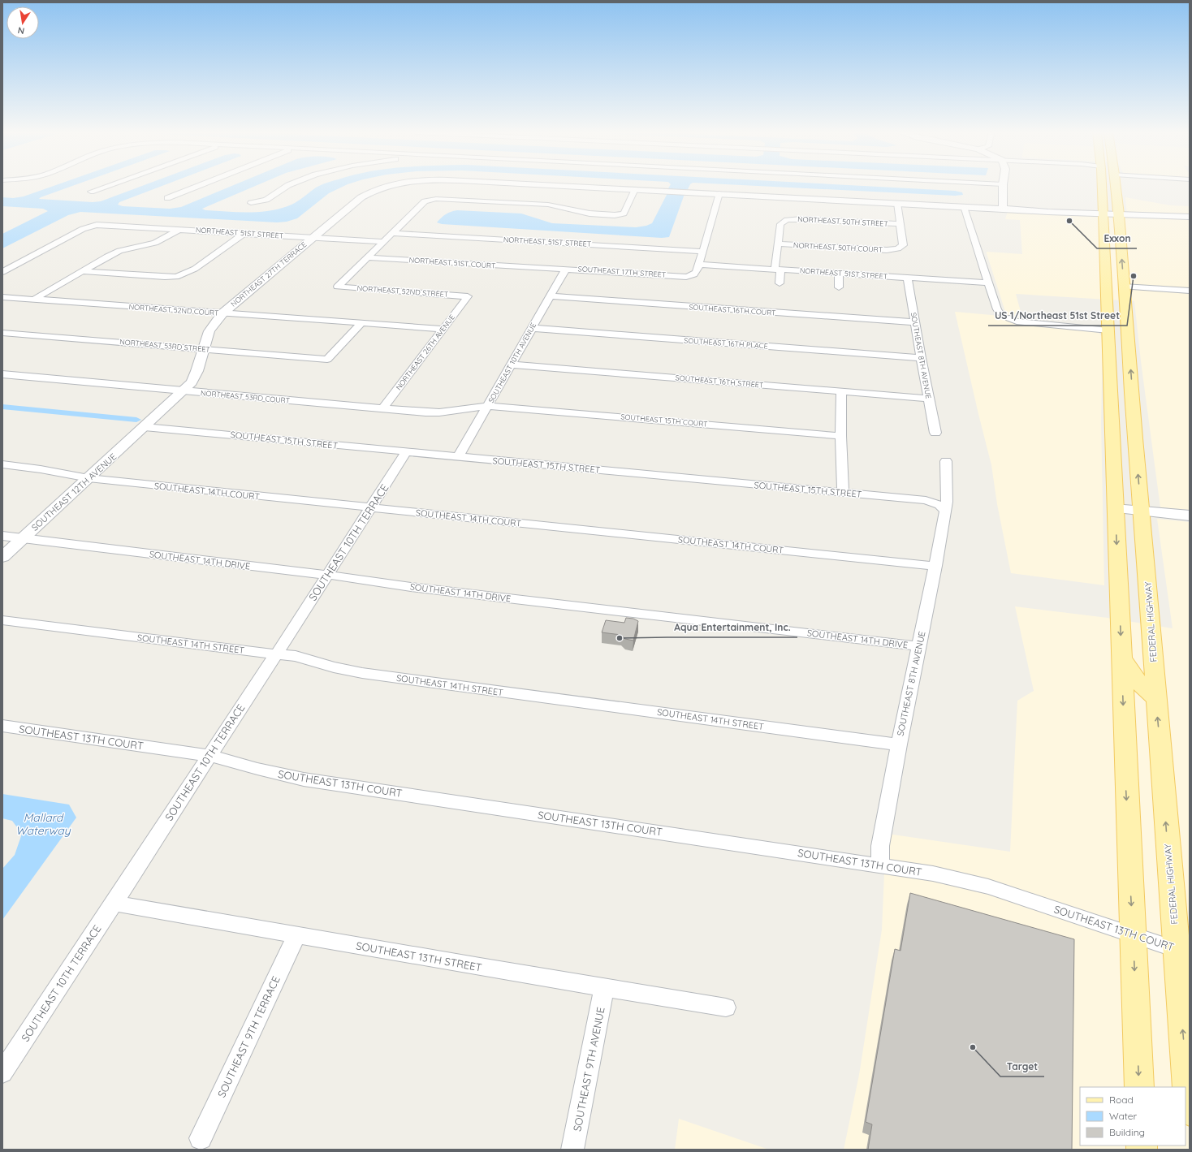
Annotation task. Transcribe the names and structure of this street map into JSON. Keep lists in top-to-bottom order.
{
  "streets": {
    "main road": ["FEDERAL HIGHWAY"],
    "street": [
      "NORTHEAST 50TH STREET",
      "NORTHEAST 51ST STREET",
      "NORTHEAST 50TH COURT",
      "NORTHEAST 51ST COURT",
      "SOUTHEAST 17TH STREET",
      "NORTHEAST 27TH TERRACE",
      "NORTHEAST 52ND STREET",
      "NORTHEAST 52ND COURT",
      "SOUTHEAST 16TH COURT",
      "SOUTHEAST 16TH PLACE",
      "NORTHEAST 53RD STREET",
      "NORTHEAST 26TH AVENUE",
      "SOUTHEAST 8TH AVENUE",
      "SOUTHEAST 10TH AVENUE",
      "SOUTHEAST 16TH STREET",
      "NORTHEAST 53RD COURT",
      "SOUTHEAST 15TH COURT",
      "SOUTHEAST 15TH STREET",
      "SOUTHEAST 14TH COURT",
      "SOUTHEAST 12TH AVENUE",
      "SOUTHEAST 10TH TERRACE",
      "SOUTHEAST 14TH DRIVE",
      "SOUTHEAST 14TH STREET",
      "SOUTHEAST 13TH COURT",
      "SOUTHEAST 13TH STREET",
      "SOUTHEAST 9TH TERRACE",
      "SOUTHEAST 9TH AVENUE"
    ]
  },
  "crossings": [
    ["NORTHEAST 50TH STREET", "NORTHEAST 50TH COURT"],
    ["NORTHEAST 51ST STREET", "SOUTHEAST 17TH STREET"],
    ["NORTHEAST 51ST STREET", "NORTHEAST 27TH TERRACE"],
    ["NORTHEAST 51ST STREET", "SOUTHEAST 8TH AVENUE"],
    ["NORTHEAST 51ST COURT", "SOUTHEAST 17TH STREET"],
    ["NORTHEAST 51ST COURT", "NORTHEAST 52ND STREET"],
    ["SOUTHEAST 17TH STREET", "SOUTHEAST 10TH AVENUE"],
    ["NORTHEAST 27TH TERRACE", "NORTHEAST 52ND COURT"],
    ["NORTHEAST 27TH TERRACE", "NORTHEAST 53RD STREET"],
    ["NORTHEAST 27TH TERRACE", "NORTHEAST 53RD COURT"],
    ["NORTHEAST 27TH TERRACE", "SOUTHEAST 15TH STREET"],
    ["NORTHEAST 27TH TERRACE", "SOUTHEAST 12TH AVENUE"],
    ["NORTHEAST 27TH TERRACE", "FEDERAL HIGHWAY"],
    ["NORTHEAST 52ND STREET", "NORTHEAST 26TH AVENUE"],
    ["NORTHEAST 52ND COURT", "NORTHEAST 53RD STREET"],
    ["NORTHEAST 52ND COURT", "NORTHEAST 26TH AVENUE"],
    ["SOUTHEAST 16TH COURT", "SOUTHEAST 8TH AVENUE"],
    ["SOUTHEAST 16TH COURT", "SOUTHEAST 10TH AVENUE"],
    ["SOUTHEAST 16TH PLACE", "SOUTHEAST 8TH AVENUE"],
    ["SOUTHEAST 16TH PLACE", "SOUTHEAST 10TH AVENUE"],
    ["NORTHEAST 26TH AVENUE", "NORTHEAST 53RD COURT"],
    ["SOUTHEAST 8TH AVENUE", "SOUTHEAST 16TH STREET"],
    ["SOUTHEAST 8TH AVENUE", "SOUTHEAST 15TH STREET"],
    ["SOUTHEAST 8TH AVENUE", "SOUTHEAST 14TH COURT"],
    ["SOUTHEAST 8TH AVENUE", "SOUTHEAST 14TH DRIVE"],
    ["SOUTHEAST 8TH AVENUE", "SOUTHEAST 14TH STREET"],
    ["SOUTHEAST 8TH AVENUE", "SOUTHEAST 13TH COURT"],
    ["SOUTHEAST 10TH AVENUE", "SOUTHEAST 16TH STREET"],
    ["SOUTHEAST 10TH AVENUE", "NORTHEAST 53RD COURT"],
    ["SOUTHEAST 10TH AVENUE", "SOUTHEAST 15TH COURT"],
    ["SOUTHEAST 10TH AVENUE", "SOUTHEAST 15TH STREET"],
    ["NORTHEAST 53RD COURT", "SOUTHEAST 15TH COURT"],
    ["SOUTHEAST 15TH STREET", "SOUTHEAST 12TH AVENUE"],
    ["SOUTHEAST 15TH STREET", "SOUTHEAST 10TH TERRACE"],
    ["SOUTHEAST 14TH COURT", "SOUTHEAST 12TH AVENUE"],
    ["SOUTHEAST 14TH COURT", "SOUTHEAST 10TH TERRACE"],
    ["SOUTHEAST 12TH AVENUE", "SOUTHEAST 14TH DRIVE"],
    ["SOUTHEAST 10TH TERRACE", "SOUTHEAST 14TH DRIVE"],
    ["SOUTHEAST 10TH TERRACE", "SOUTHEAST 14TH STREET"],
    ["SOUTHEAST 10TH TERRACE", "SOUTHEAST 13TH COURT"],
    ["SOUTHEAST 10TH TERRACE", "SOUTHEAST 13TH STREET"],
    ["FEDERAL HIGHWAY", "SOUTHEAST 13TH COURT"],
    ["SOUTHEAST 13TH STREET", "SOUTHEAST 9TH TERRACE"],
    ["SOUTHEAST 13TH STREET", "SOUTHEAST 9TH AVENUE"]
  ],
  "water": ["Mallard Waterway"],
  "places": [
    "Exxon",
    "US 1/Northeast 51st Street",
    "Aqua Entertainment, Inc.",
    "Target"
  ],
  "legend": ["Road", "Water", "Building"],
  "north": "bottom"
}
